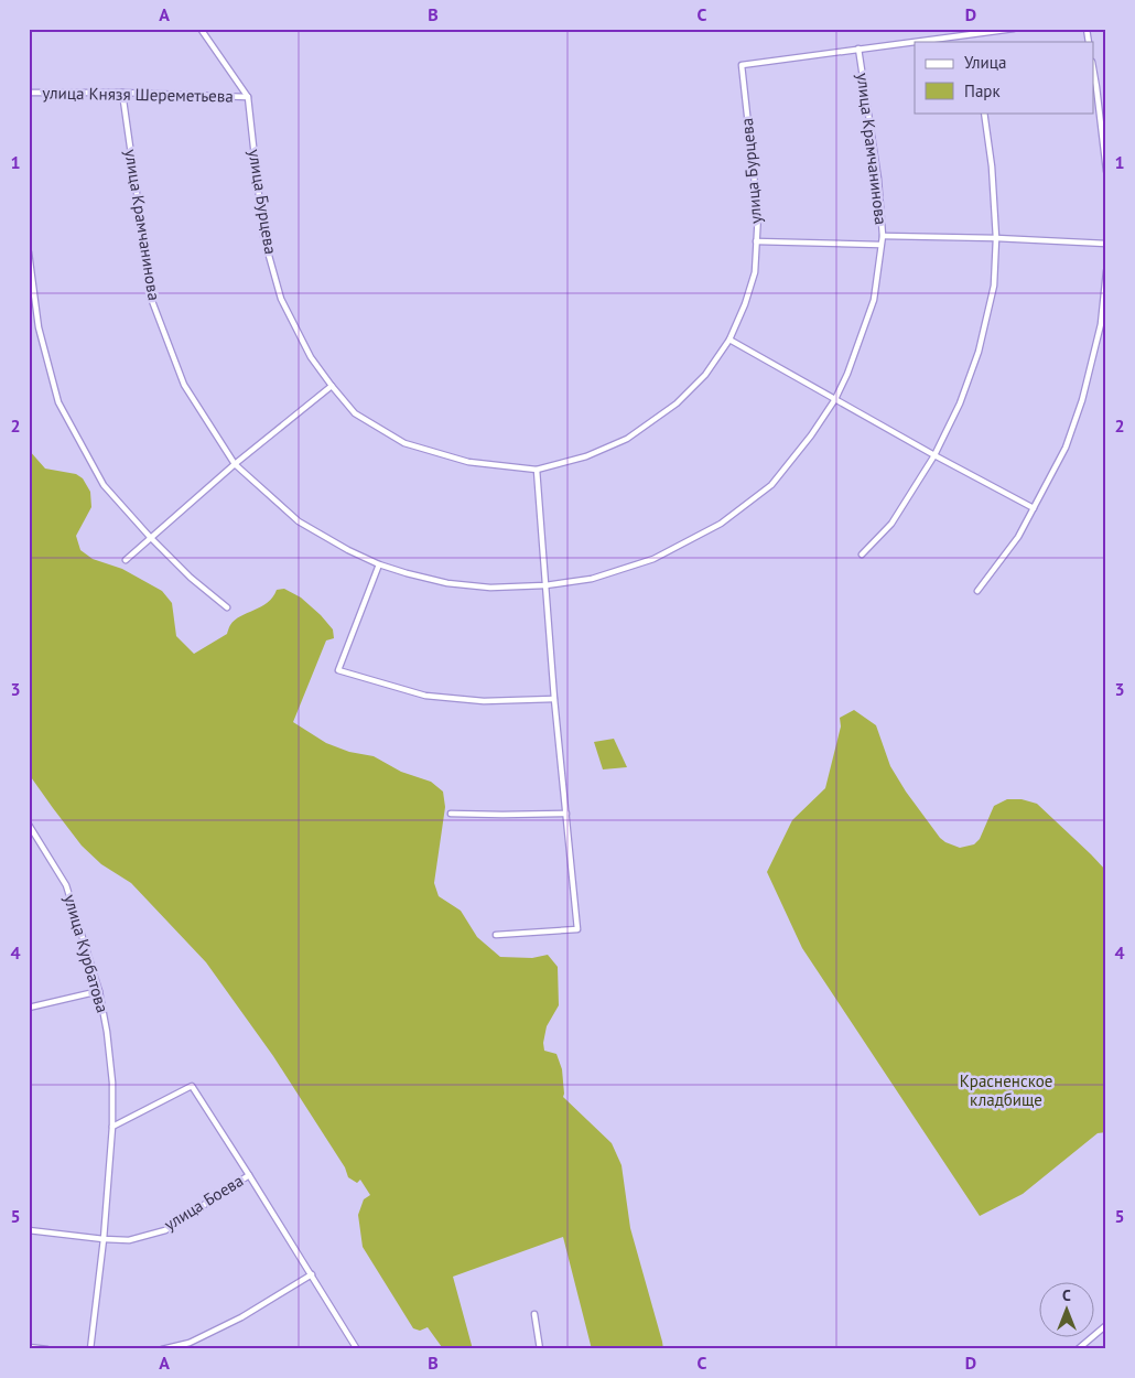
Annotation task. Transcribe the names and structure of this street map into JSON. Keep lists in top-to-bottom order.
{
  "streets": {
    "street": [
      "улица Князя Шереметьева",
      "улица Крамчанинова",
      "улица Бурцева",
      "улица Курбатова",
      "улица Боева"
    ]
  },
  "crossings": [
    ["улица Князя Шереметьева", "улица Крамчанинова"],
    ["улица Князя Шереметьева", "улица Бурцева"],
    ["улица Крамчанинова", "улица Бурцева"],
    ["улица Курбатова", "улица Боева"]
  ],
  "parks": ["Красненское кладбище"],
  "legend": ["Улица", "Парк"],
  "north": "top",
  "grid": {
    "columns": [
      "A",
      "B",
      "C",
      "D"
    ],
    "rows": [
      "1",
      "2",
      "3",
      "4",
      "5"
    ]
  }
}
